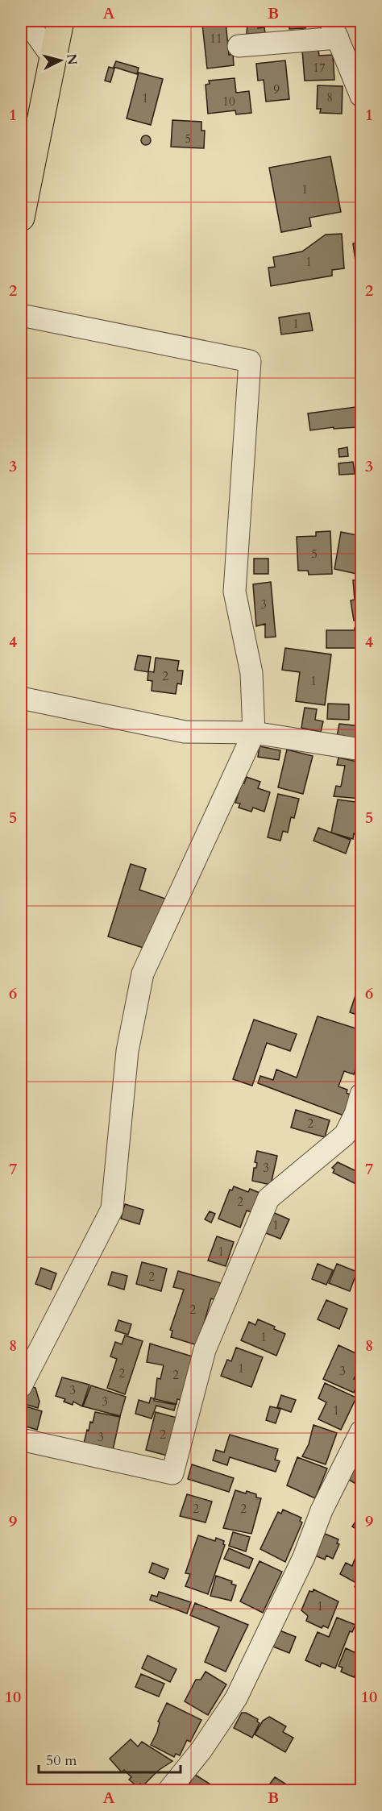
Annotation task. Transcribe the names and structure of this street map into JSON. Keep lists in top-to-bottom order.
{
  "house_numbers": [
    "11",
    "17",
    "9",
    "8",
    "1",
    "10",
    "5",
    "1",
    "1",
    "1",
    "5",
    "3",
    "2",
    "1",
    "2",
    "3",
    "2",
    "1",
    "1",
    "2",
    "2",
    "1",
    "1",
    "3",
    "2",
    "2",
    "3",
    "3",
    "1",
    "2",
    "3",
    "2",
    "2",
    "1"
  ],
  "scale_bar": "50 m",
  "north": "right",
  "grid": {
    "columns": ["A", "B"],
    "rows": [
      "1",
      "2",
      "3",
      "4",
      "5",
      "6",
      "7",
      "8",
      "9",
      "10"
    ]
  }
}
